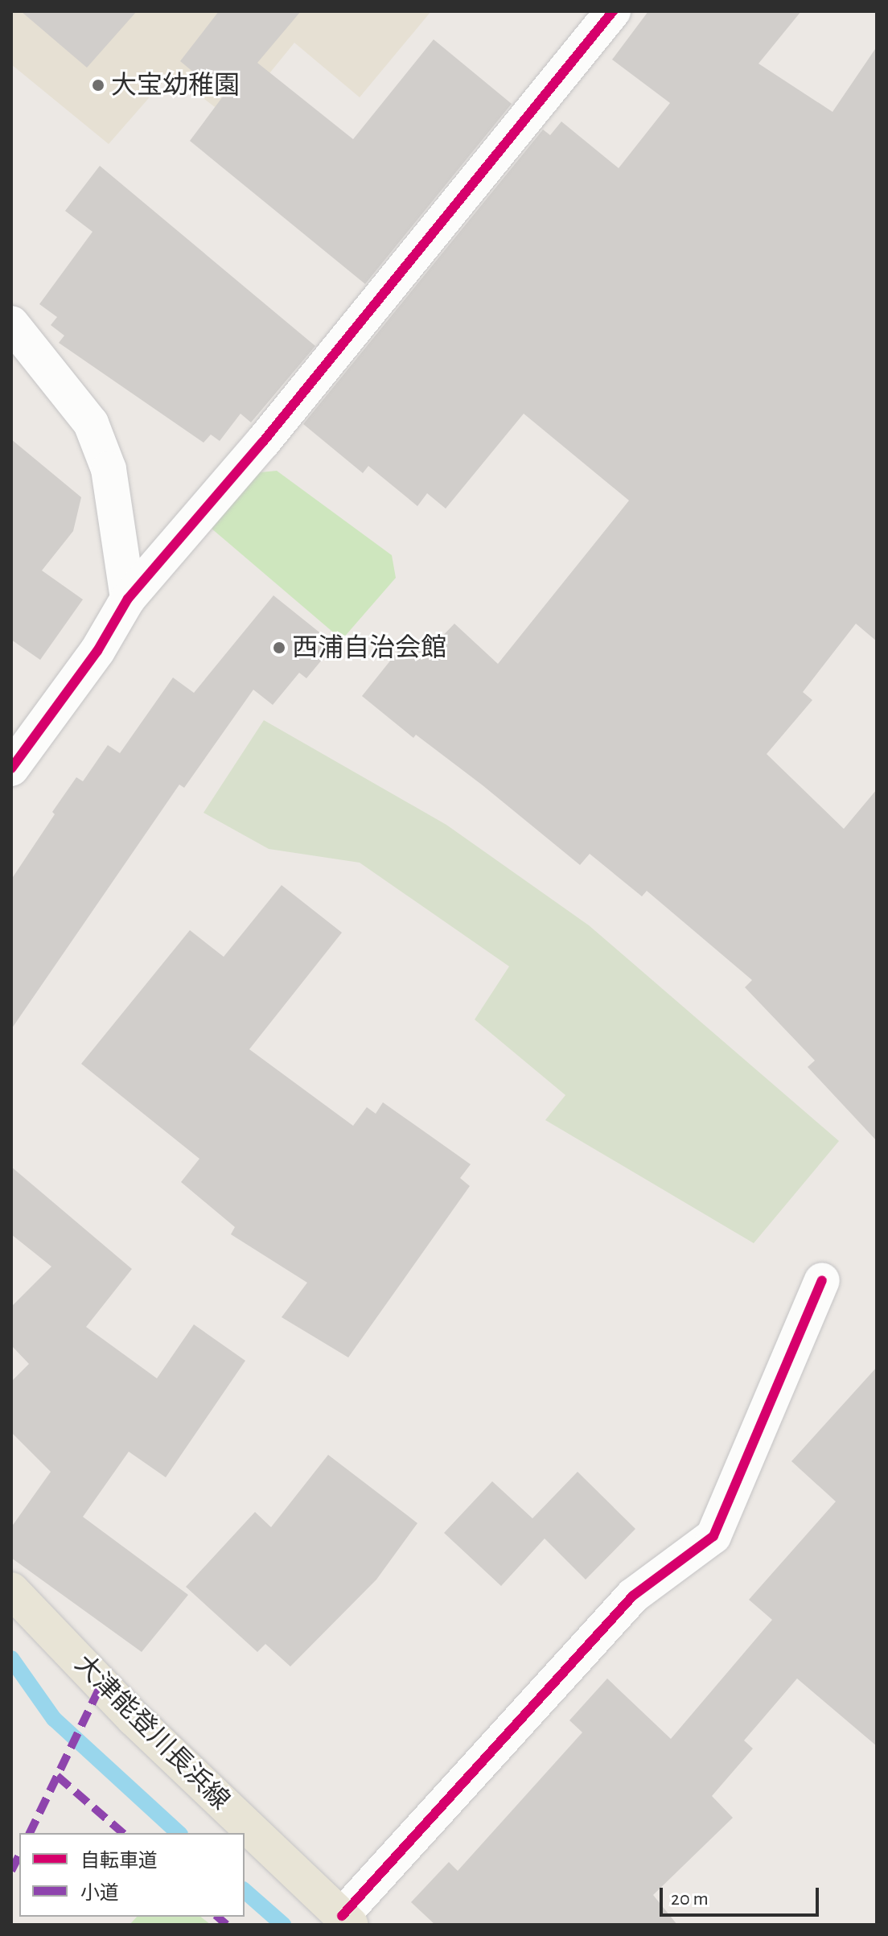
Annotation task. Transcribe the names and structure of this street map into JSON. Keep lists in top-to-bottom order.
{
  "streets": {
    "main road": ["大津能登川長浜線"]
  },
  "places": ["大宝幼稚園", "西浦自治会館"],
  "legend": ["自転車道", "小道"],
  "scale_bar": "20 m"
}
